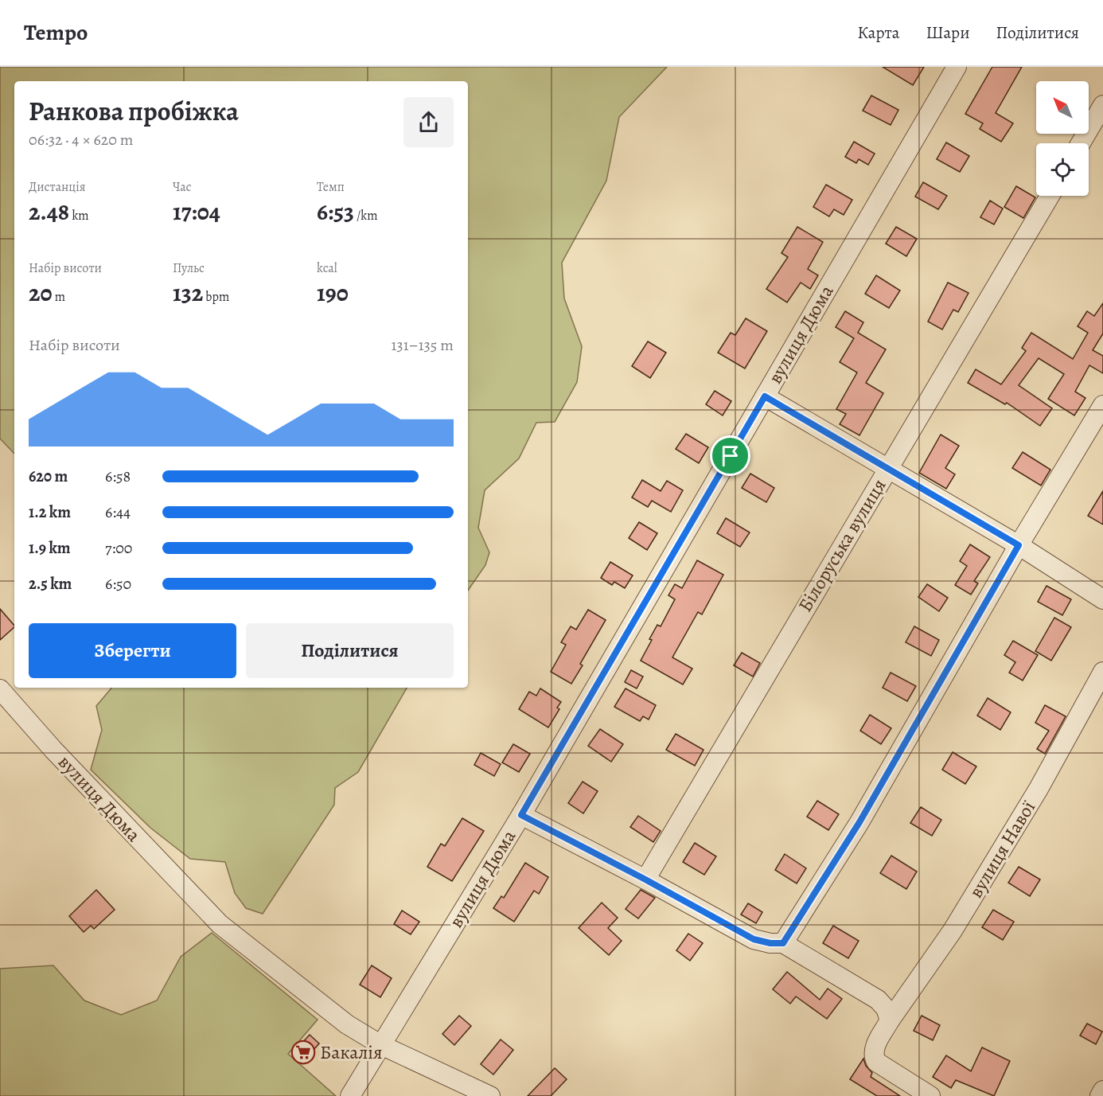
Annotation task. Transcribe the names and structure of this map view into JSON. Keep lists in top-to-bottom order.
{
  "streets": {
    "street": ["вулиця Дюма", "Білоруська вулиця", "вулиця Навої"]
  },
  "places": {
    "supermarket": ["Бакалія"]
  },
  "north": "top left",
  "page": {
    "header": "Tempo",
    "nav": ["Карта", "Шари", "Поділитися"],
    "heading": ["Ранкова пробіжка", "06:32 · 4 × 620 m"],
    "stats": [
      ["Дистанція", "2.48 km"],
      ["Час", "17:04"],
      ["Темп", "6:53 /km"],
      ["Набір висоти", "20 m"],
      ["Пульс", "132 bpm"],
      ["kcal", "190"]
    ],
    "chart": ["Набір висоти", "131–135 m"],
    "list": [
      {
        "name": "620 m",
        "note": "6:58"
      },
      {
        "name": "1.2 km",
        "note": "6:44"
      },
      {
        "name": "1.9 km",
        "note": "7:00"
      },
      {
        "name": "2.5 km",
        "note": "6:50"
      }
    ],
    "buttons": ["Зберегти", "Поділитися"]
  }
}
